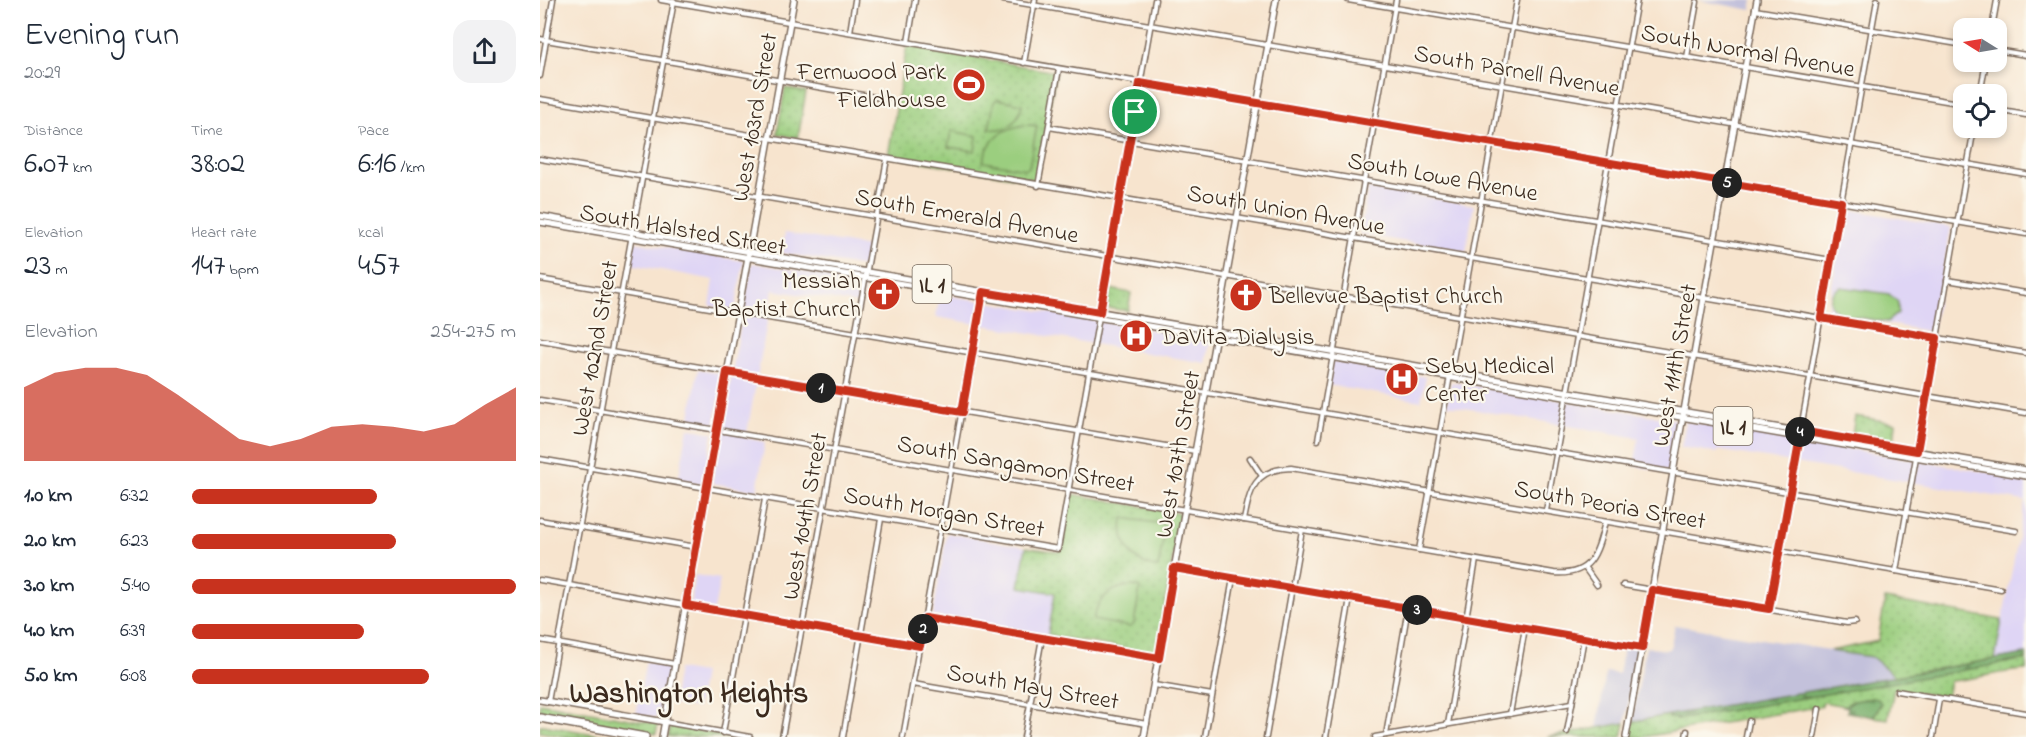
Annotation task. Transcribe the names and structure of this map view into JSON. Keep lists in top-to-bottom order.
{
  "streets": {
    "main road": [
      "West 103rd Street",
      "South Halsted Street",
      "IL 1",
      "West 111th Street",
      "West 107th Street"
    ],
    "street": [
      "South Normal Avenue",
      "South Parnell Avenue",
      "South Lowe Avenue",
      "South Union Avenue",
      "South Emerald Avenue",
      "West 102nd Street",
      "South Sangamon Street",
      "South Peoria Street",
      "South Morgan Street",
      "West 104th Street",
      "South May Street"
    ]
  },
  "crossings": [
    ["South Normal Avenue", "West 111th Street"],
    ["South Parnell Avenue", "West 111th Street"],
    ["South Parnell Avenue", "West 107th Street"],
    ["West 103rd Street", "South Union Avenue"],
    ["West 103rd Street", "South Emerald Avenue"],
    ["West 103rd Street", "South Halsted Street"],
    ["West 103rd Street", "South Sangamon Street"],
    ["West 103rd Street", "South Morgan Street"],
    ["South Lowe Avenue", "West 111th Street"],
    ["South Lowe Avenue", "West 107th Street"],
    ["South Union Avenue", "West 102nd Street"],
    ["South Union Avenue", "West 111th Street"],
    ["South Union Avenue", "West 107th Street"],
    ["South Union Avenue", "West 104th Street"],
    ["South Emerald Avenue", "West 102nd Street"],
    ["South Emerald Avenue", "West 111th Street"],
    ["South Emerald Avenue", "West 107th Street"],
    ["South Emerald Avenue", "West 104th Street"],
    ["South Halsted Street", "West 102nd Street"],
    ["South Halsted Street", "West 111th Street"],
    ["South Halsted Street", "West 107th Street"],
    ["South Halsted Street", "West 104th Street"],
    ["West 102nd Street", "South Sangamon Street"],
    ["West 102nd Street", "South Morgan Street"],
    ["West 111th Street", "South Peoria Street"],
    ["West 107th Street", "South Sangamon Street"],
    ["West 107th Street", "South May Street"],
    ["South Sangamon Street", "South Morgan Street"],
    ["South Sangamon Street", "West 104th Street"],
    ["South Morgan Street", "West 104th Street"]
  ],
  "districts": ["Washington Heights"],
  "places": {
    "sports": ["Fernwood Park Fieldhouse"],
    "church": ["Messiah Baptist Church", "Bellevue Baptist Church"],
    "hospital": ["DaVita Dialysis", "Seby Medical Center"]
  },
  "north": "left",
  "page": {
    "heading": ["Evening run", "20:29"],
    "stats": [
      ["Distance", "6.07 km"],
      ["Time", "38:02"],
      ["Pace", "6:16 /km"],
      ["Elevation", "23 m"],
      ["Heart rate", "147 bpm"],
      ["kcal", "457"]
    ],
    "pins": [
      "5",
      "1",
      "4",
      "3",
      "2"
    ],
    "chart": ["Elevation", "254–275 m"],
    "list": [
      {
        "name": "1.0 km",
        "note": "6:32"
      },
      {
        "name": "2.0 km",
        "note": "6:23"
      },
      {
        "name": "3.0 km",
        "note": "5:40"
      },
      {
        "name": "4.0 km",
        "note": "6:39"
      },
      {
        "name": "5.0 km",
        "note": "6:08"
      }
    ]
  }
}
